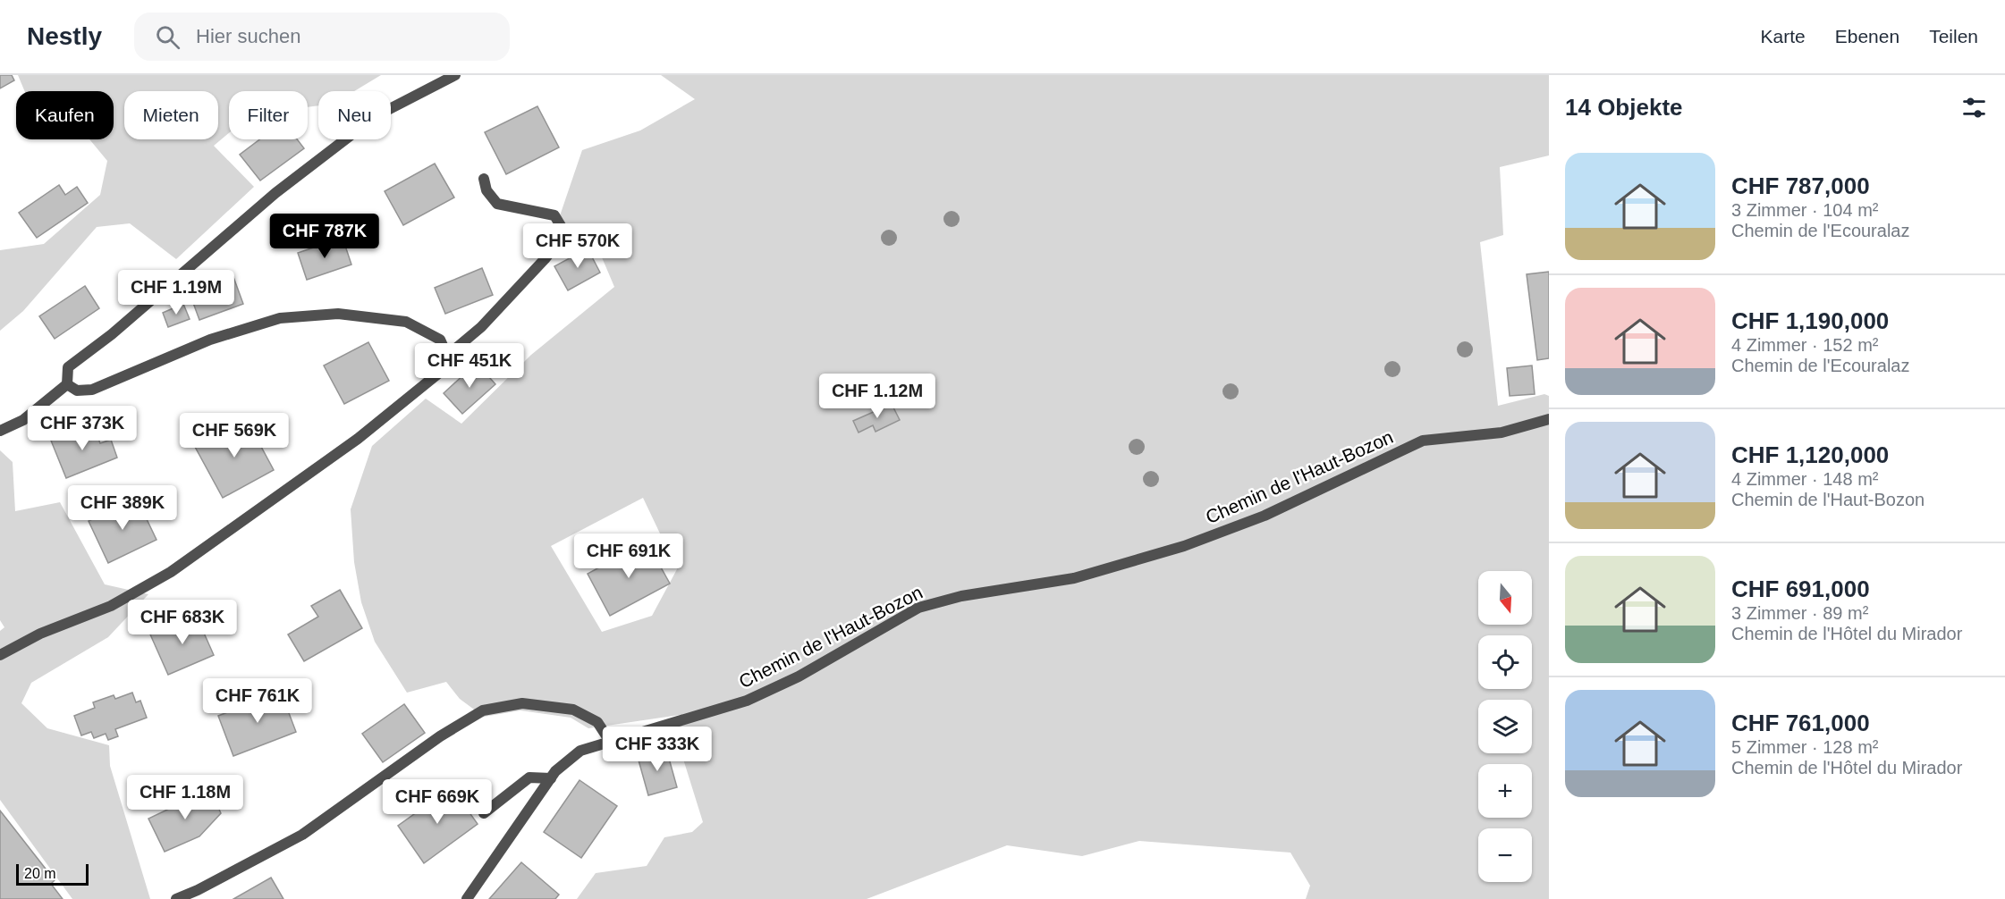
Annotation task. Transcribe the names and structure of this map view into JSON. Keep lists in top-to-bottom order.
{
  "streets": {
    "street": ["Chemin de l'Haut-Bozon"]
  },
  "scale_bar": "20 m",
  "north": "bottom",
  "page": {
    "header": "Nestly",
    "search": "Hier suchen",
    "nav": ["Karte", "Ebenen", "Teilen"],
    "heading": "14 Objekte",
    "chip": [
      "Kaufen",
      "Mieten",
      "Filter",
      "Neu"
    ],
    "list": [
      {
        "name": "CHF 787,000",
        "note": "3 Zimmer · 104 m² · Chemin de l'Ecouralaz"
      },
      {
        "name": "CHF 1,190,000",
        "note": "4 Zimmer · 152 m² · Chemin de l'Ecouralaz"
      },
      {
        "name": "CHF 1,120,000",
        "note": "4 Zimmer · 148 m² · Chemin de l'Haut-Bozon"
      },
      {
        "name": "CHF 691,000",
        "note": "3 Zimmer · 89 m² · Chemin de l'Hôtel du Mirador"
      },
      {
        "name": "CHF 761,000",
        "note": "5 Zimmer · 128 m² · Chemin de l'Hôtel du Mirador"
      }
    ],
    "price": [
      "CHF 787K",
      "CHF 570K",
      "CHF 1.19M",
      "CHF 451K",
      "CHF 1.12M",
      "CHF 373K",
      "CHF 569K",
      "CHF 389K",
      "CHF 691K",
      "CHF 683K",
      "CHF 761K",
      "CHF 333K",
      "CHF 1.18M",
      "CHF 669K"
    ],
    "map_buttons": ["+", "−"],
    "scale": "20 m"
  }
}
